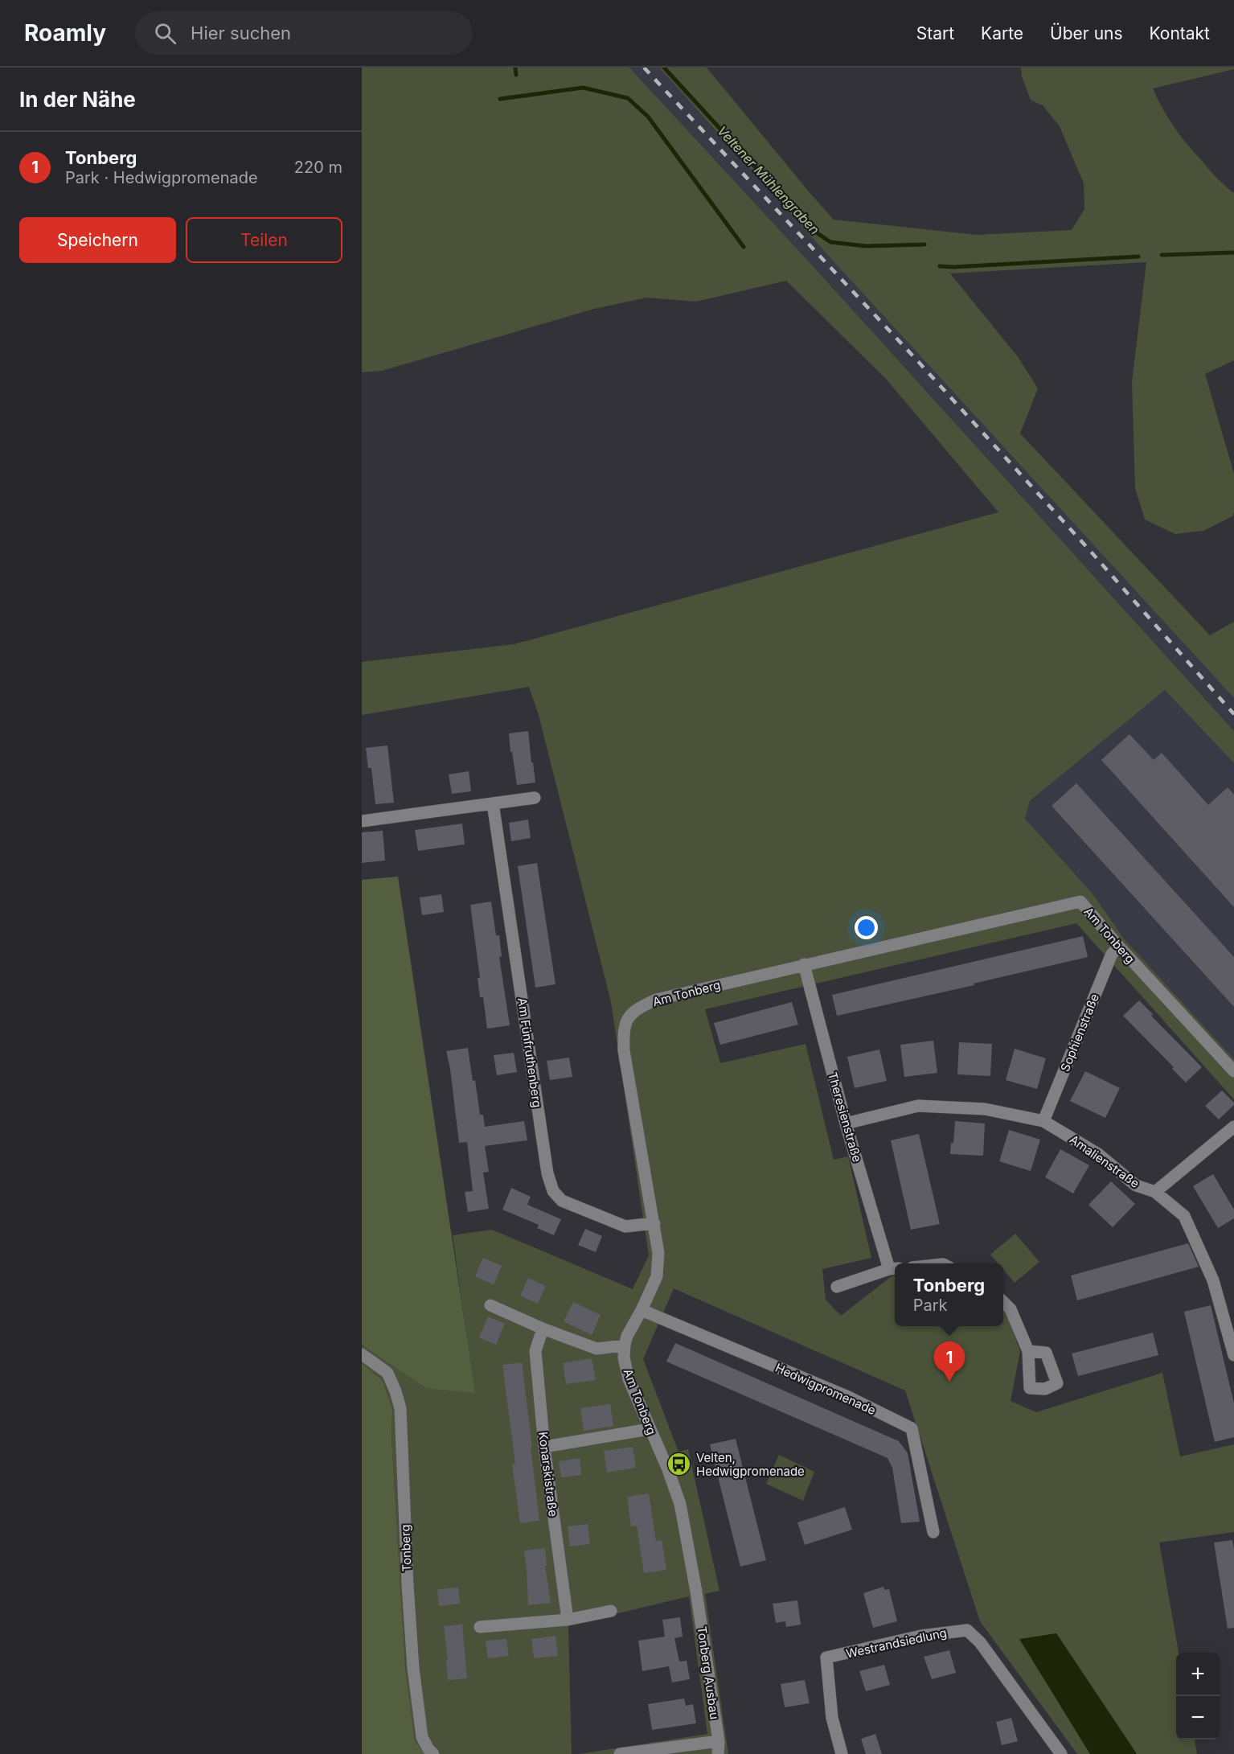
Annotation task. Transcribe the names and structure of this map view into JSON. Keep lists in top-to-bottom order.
{
  "streets": {
    "street": [
      "Am Tonberg",
      "Sophienstraße",
      "Am Fünfruthenberg",
      "Theresienstraße",
      "Amalienstraße",
      "Hedwigpromenade",
      "Konarskistraße",
      "Tonberg",
      "Westrandsiedlung",
      "Tonberg Ausbau"
    ]
  },
  "crossings": [
    ["Am Tonberg", "Sophienstraße"],
    ["Am Tonberg", "Am Fünfruthenberg"],
    ["Am Tonberg", "Theresienstraße"],
    ["Am Tonberg", "Hedwigpromenade"],
    ["Am Tonberg", "Tonberg Ausbau"],
    ["Sophienstraße", "Amalienstraße"],
    ["Theresienstraße", "Amalienstraße"]
  ],
  "water": ["Veltener Mühlengraben"],
  "places": {
    "bus stop": ["Velten, Hedwigpromenade"]
  },
  "page": {
    "header": "Roamly",
    "search": "Hier suchen",
    "nav": [
      "Start",
      "Karte",
      "Über uns",
      "Kontakt"
    ],
    "heading": "In der Nähe",
    "list": [
      {
        "mark": "1",
        "name": "Tonberg",
        "note": "Park · Hedwigpromenade",
        "value": "220 m"
      }
    ],
    "buttons": ["Speichern", "Teilen"],
    "popup": ["Tonberg", "Park"],
    "pins": "1",
    "map_buttons": ["+", "−"]
  }
}
